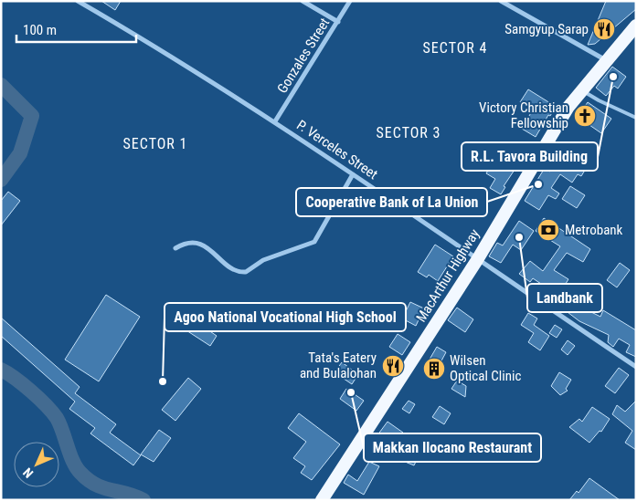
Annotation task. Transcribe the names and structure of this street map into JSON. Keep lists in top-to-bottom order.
{
  "streets": {
    "highway": ["MacArthur Highway"],
    "street": ["Gonzales Street", "P. Verceles Street"]
  },
  "crossings": [
    ["Gonzales Street", "P. Verceles Street"],
    ["P. Verceles Street", "MacArthur Highway"]
  ],
  "districts": ["SECTOR 4", "SECTOR 3", "SECTOR 1"],
  "places": {
    "restaurant": ["Samgyup Sarap", "Tata's Eatery and Bulalohan"],
    "other": [
      "R.L. Tavora Building",
      "Cooperative Bank of La Union",
      "Landbank",
      "Agoo National Vocational High School",
      "Makkan Ilocano Restaurant"
    ],
    "church": ["Victory Christian Fellowship"],
    "bank": ["Metrobank"],
    "building": ["Wilsen Optical Clinic"]
  },
  "scale_bar": "100 m",
  "north": "bottom left"
}
